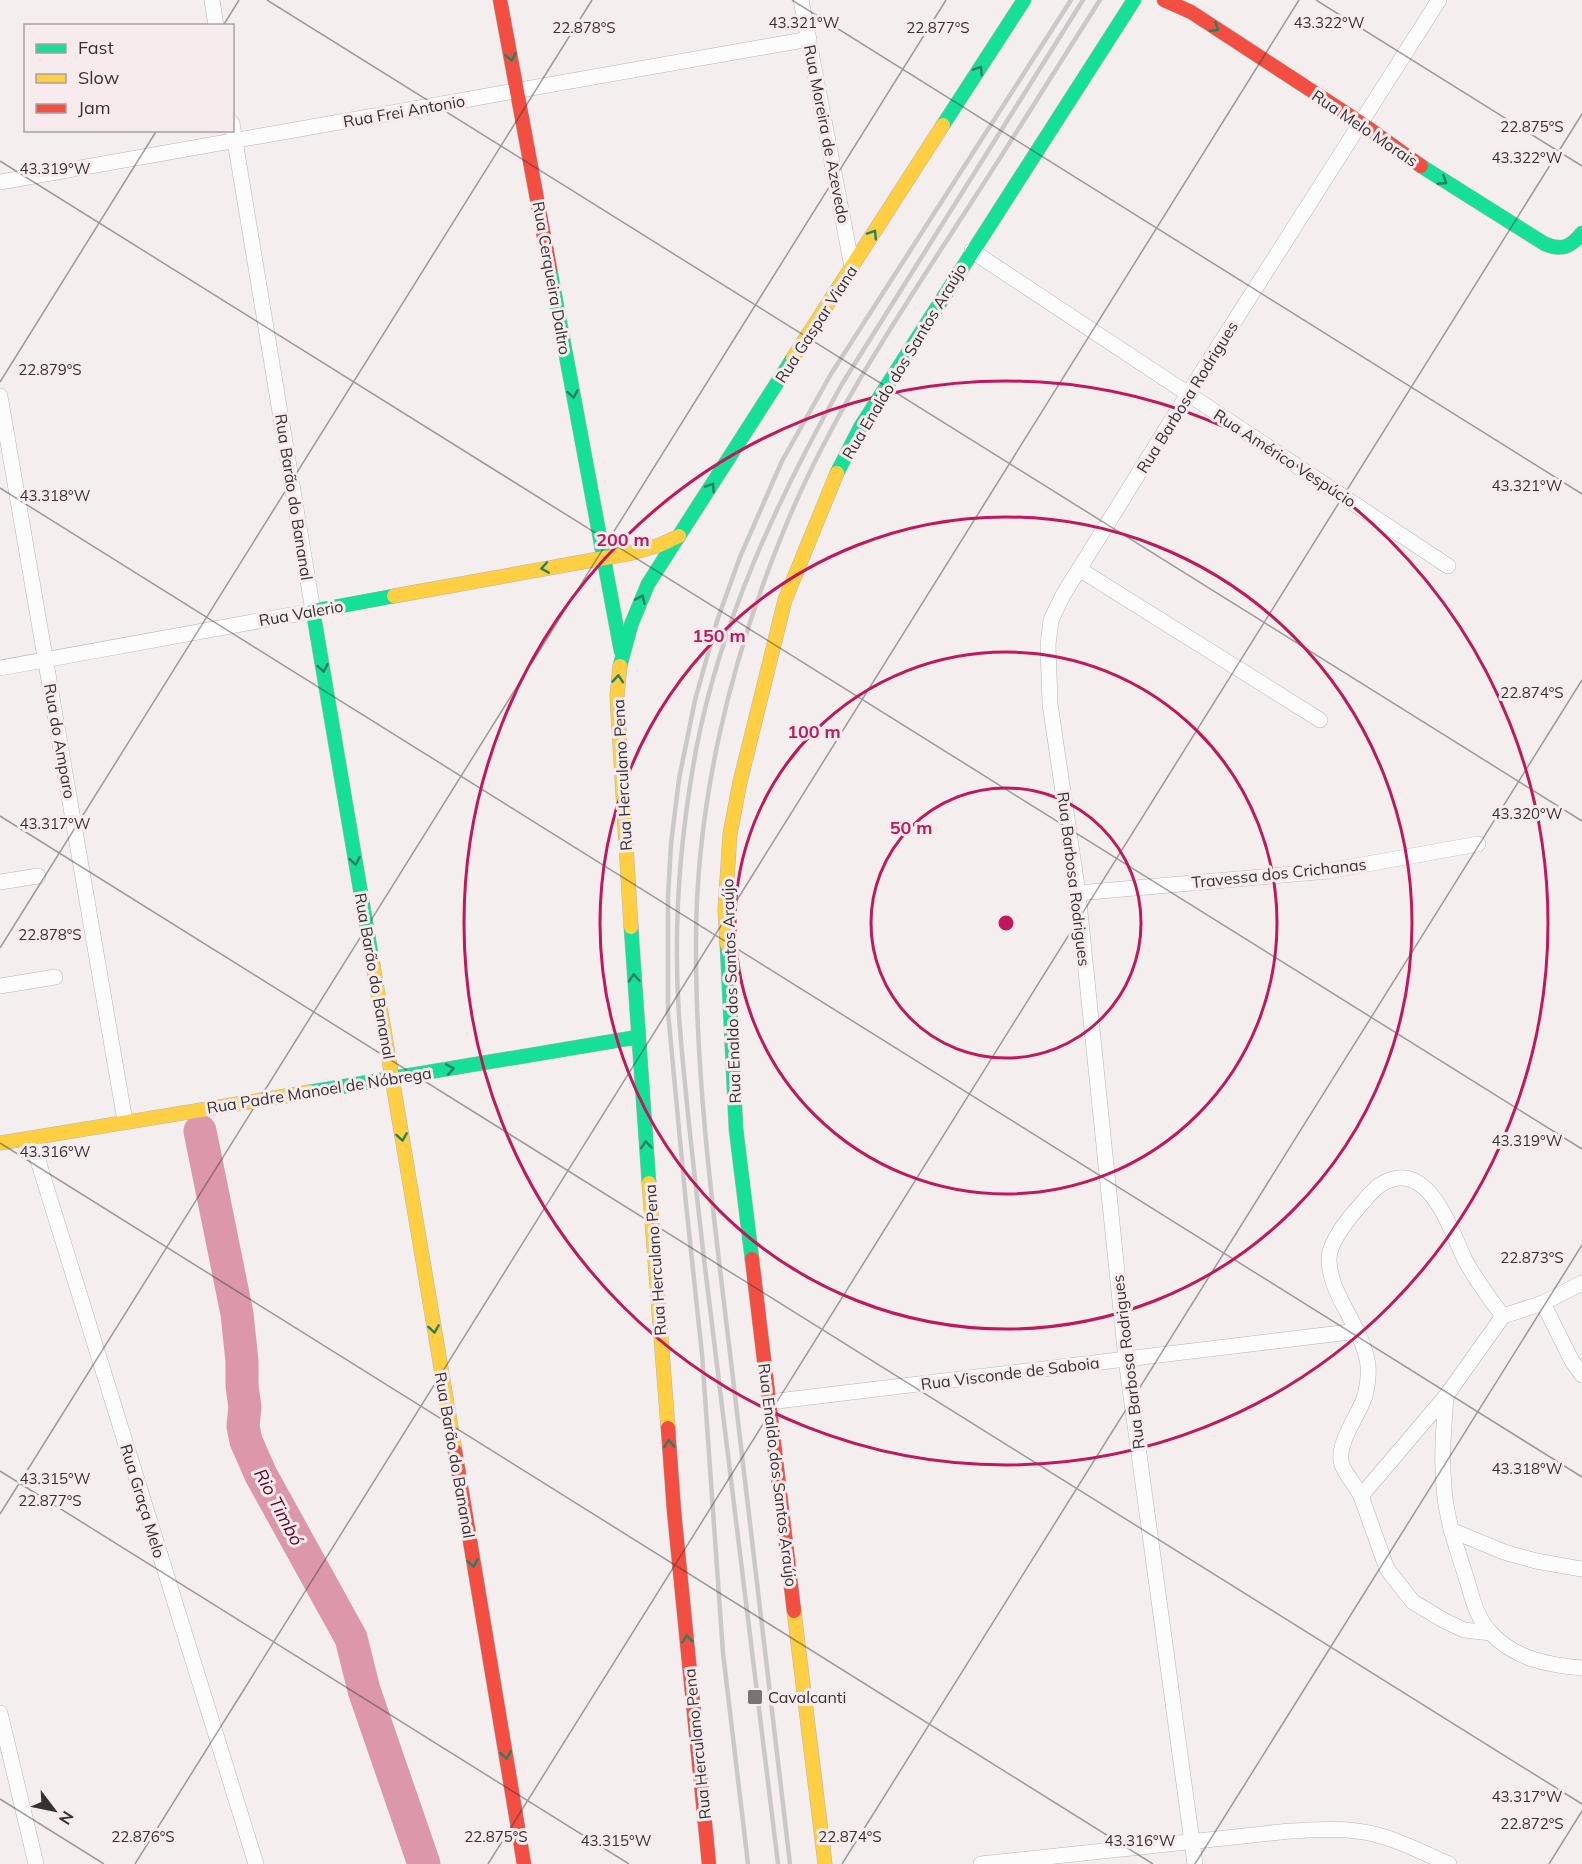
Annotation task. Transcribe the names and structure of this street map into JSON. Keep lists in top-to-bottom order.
{
  "streets": {
    "main road": [
      "Rua Melo Morais",
      "Rua Cerqueira Daltro",
      "Rua Gaspar Viana",
      "Rua Enaldo dos Santos Araújo",
      "Rua Barão do Bananal",
      "Rua Valerio",
      "Rua Herculano Pena",
      "Rua Padre Manoel de Nóbrega"
    ],
    "street": [
      "Rua Frei Antonio",
      "Rua Moreira de Azevedo",
      "Rua Barbosa Rodrigues",
      "Rua Américo Vespúcio",
      "Rua do Amparo",
      "Travessa dos Crichanas",
      "Rua Visconde de Saboia",
      "Rua Graça Melo"
    ]
  },
  "crossings": [
    ["Rua Frei Antonio", "Rua Moreira de Azevedo"],
    ["Rua Frei Antonio", "Rua Cerqueira Daltro"],
    ["Rua Frei Antonio", "Rua Barão do Bananal"],
    ["Rua Melo Morais", "Rua Barbosa Rodrigues"],
    ["Rua Moreira de Azevedo", "Rua Gaspar Viana"],
    ["Rua Cerqueira Daltro", "Rua Gaspar Viana"],
    ["Rua Cerqueira Daltro", "Rua Valerio"],
    ["Rua Cerqueira Daltro", "Rua Herculano Pena"],
    ["Rua Gaspar Viana", "Rua Herculano Pena"],
    ["Rua Enaldo dos Santos Araújo", "Rua Américo Vespúcio"],
    ["Rua Enaldo dos Santos Araújo", "Rua Visconde de Saboia"],
    ["Rua Barbosa Rodrigues", "Rua Américo Vespúcio"],
    ["Rua Barbosa Rodrigues", "Travessa dos Crichanas"],
    ["Rua Barbosa Rodrigues", "Rua Visconde de Saboia"],
    ["Rua Barão do Bananal", "Rua Valerio"],
    ["Rua Barão do Bananal", "Rua Padre Manoel de Nóbrega"],
    ["Rua Valerio", "Rua do Amparo"],
    ["Rua do Amparo", "Rua Padre Manoel de Nóbrega"],
    ["Rua Herculano Pena", "Rua Padre Manoel de Nóbrega"],
    ["Rua Padre Manoel de Nóbrega", "Rua Graça Melo"]
  ],
  "one_way": [
    "Rua Melo Morais",
    "Rua Cerqueira Daltro",
    "Rua Gaspar Viana",
    "Rua Barão do Bananal",
    "Rua Valerio",
    "Rua Herculano Pena",
    "Rua Padre Manoel de Nóbrega"
  ],
  "water": ["Rio Timbó"],
  "places": {
    "transit": ["Cavalcanti"]
  },
  "legend": ["Fast", "Slow", "Jam"],
  "north": "bottom right",
  "coordinates": [
    "43.321°W",
    "43.322°W",
    "22.878°S",
    "22.877°S",
    "22.875°S",
    "43.319°W",
    "22.879°S",
    "43.318°W",
    "22.874°S",
    "43.320°W",
    "43.317°W",
    "43.316°W",
    "22.873°S",
    "43.315°W",
    "22.872°S",
    "22.876°S"
  ],
  "rings": [
    "200 m",
    "150 m",
    "100 m",
    "50 m"
  ]
}
